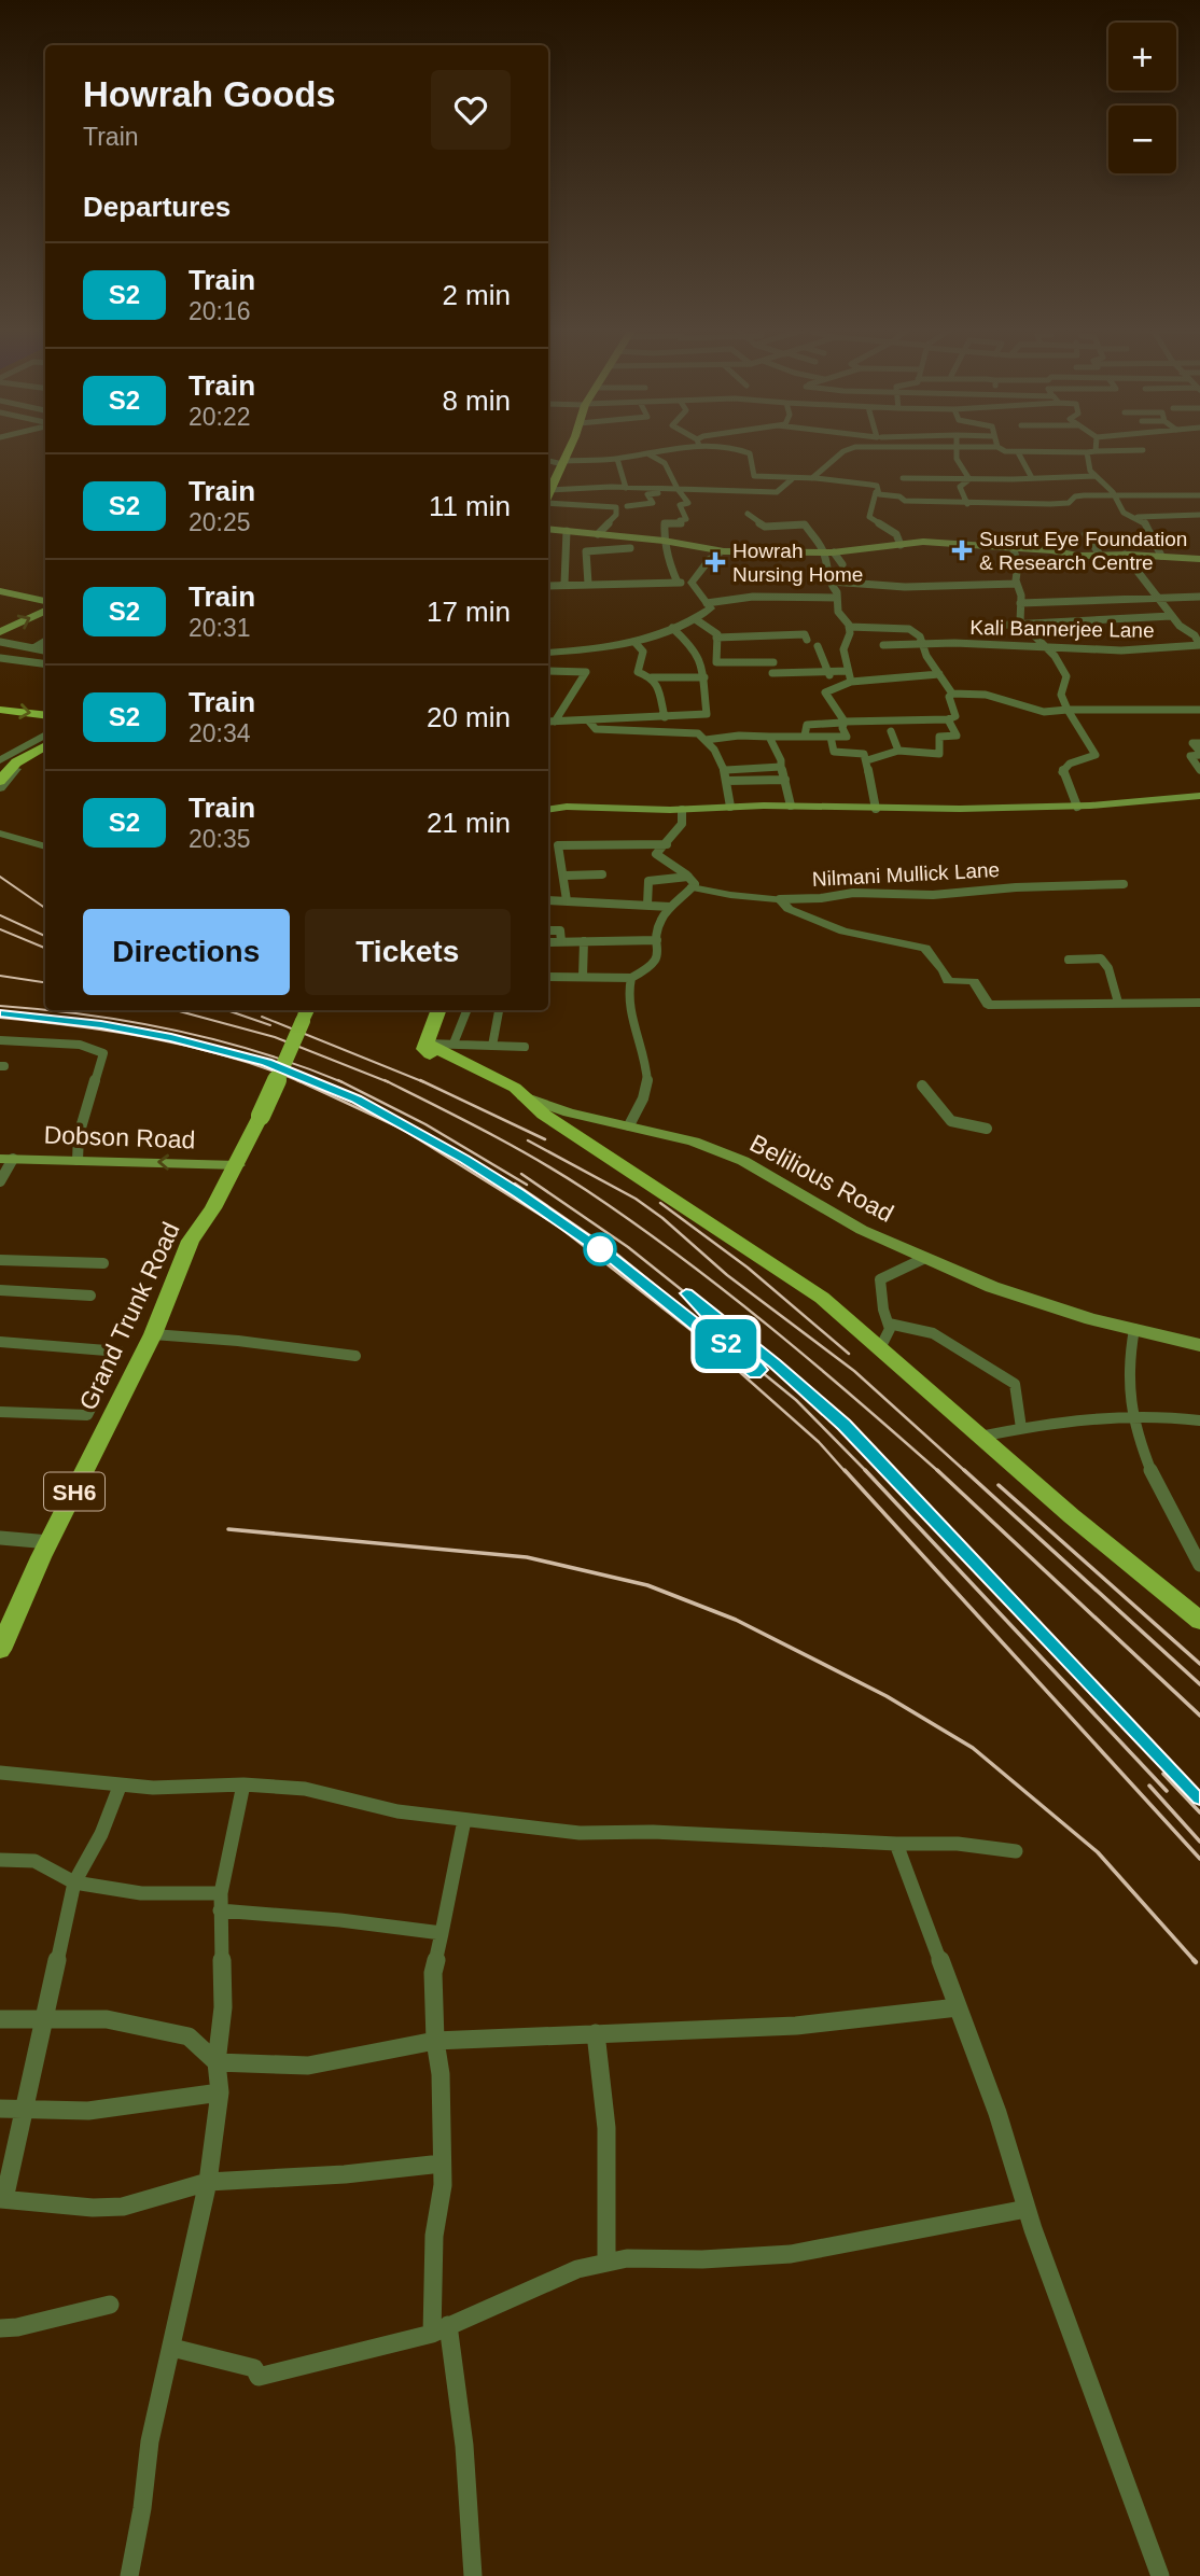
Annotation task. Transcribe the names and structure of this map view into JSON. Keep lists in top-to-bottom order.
{
  "streets": {
    "main road": [
      "Dobson Road",
      "Belilious Road",
      "Grand Trunk Road",
      "SH6"
    ],
    "street": ["Kali Bannerjee Lane", "Nilmani Mullick Lane"]
  },
  "crossings": [
    ["Dobson Road", "Grand Trunk Road"]
  ],
  "one_way": ["Dobson Road"],
  "places": {
    "health": ["Susrut Eye Foundation & Research Centre", "Howrah Nursing Home"]
  },
  "page": {
    "on_map": "S2",
    "map_buttons": ["+", "−"],
    "heading": [
      ["Howrah Goods", "Train"],
      "Departures"
    ],
    "list": [
      {
        "mark": "S2",
        "name": "Train",
        "note": "20:16",
        "value": "2 min"
      },
      {
        "mark": "S2",
        "name": "Train",
        "note": "20:22",
        "value": "8 min"
      },
      {
        "mark": "S2",
        "name": "Train",
        "note": "20:25",
        "value": "11 min"
      },
      {
        "mark": "S2",
        "name": "Train",
        "note": "20:31",
        "value": "17 min"
      },
      {
        "mark": "S2",
        "name": "Train",
        "note": "20:34",
        "value": "20 min"
      },
      {
        "mark": "S2",
        "name": "Train",
        "note": "20:35",
        "value": "21 min"
      }
    ],
    "buttons": ["Directions", "Tickets"]
  }
}
